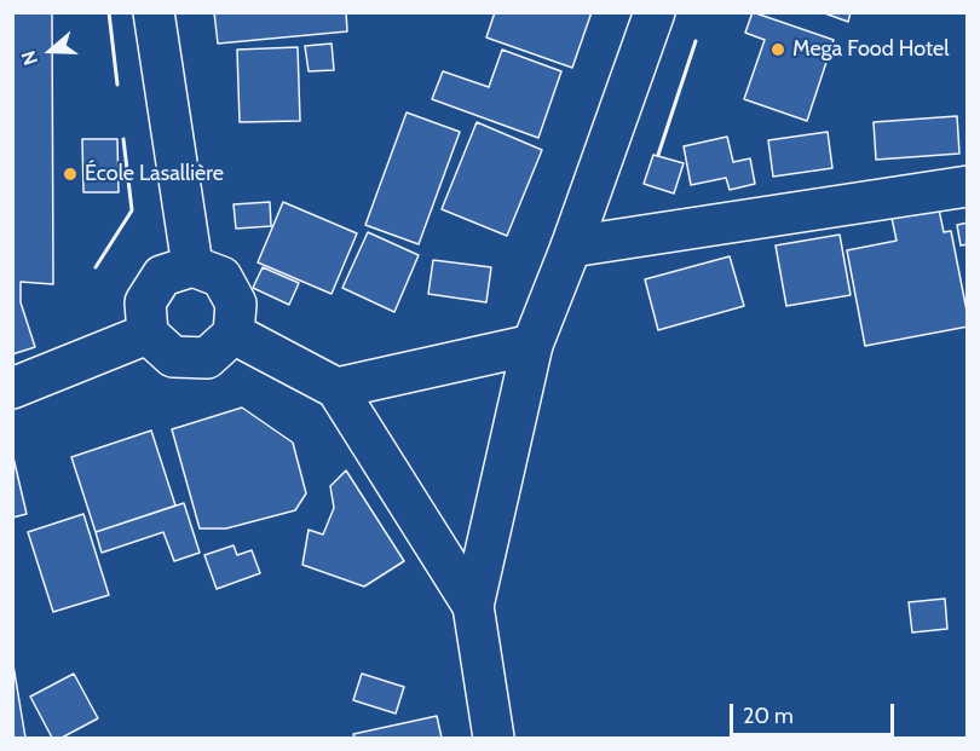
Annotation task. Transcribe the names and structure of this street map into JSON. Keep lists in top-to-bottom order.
{
  "places": ["Mega Food Hotel", "École Lasallière"],
  "scale_bar": "20 m",
  "north": "left"
}
